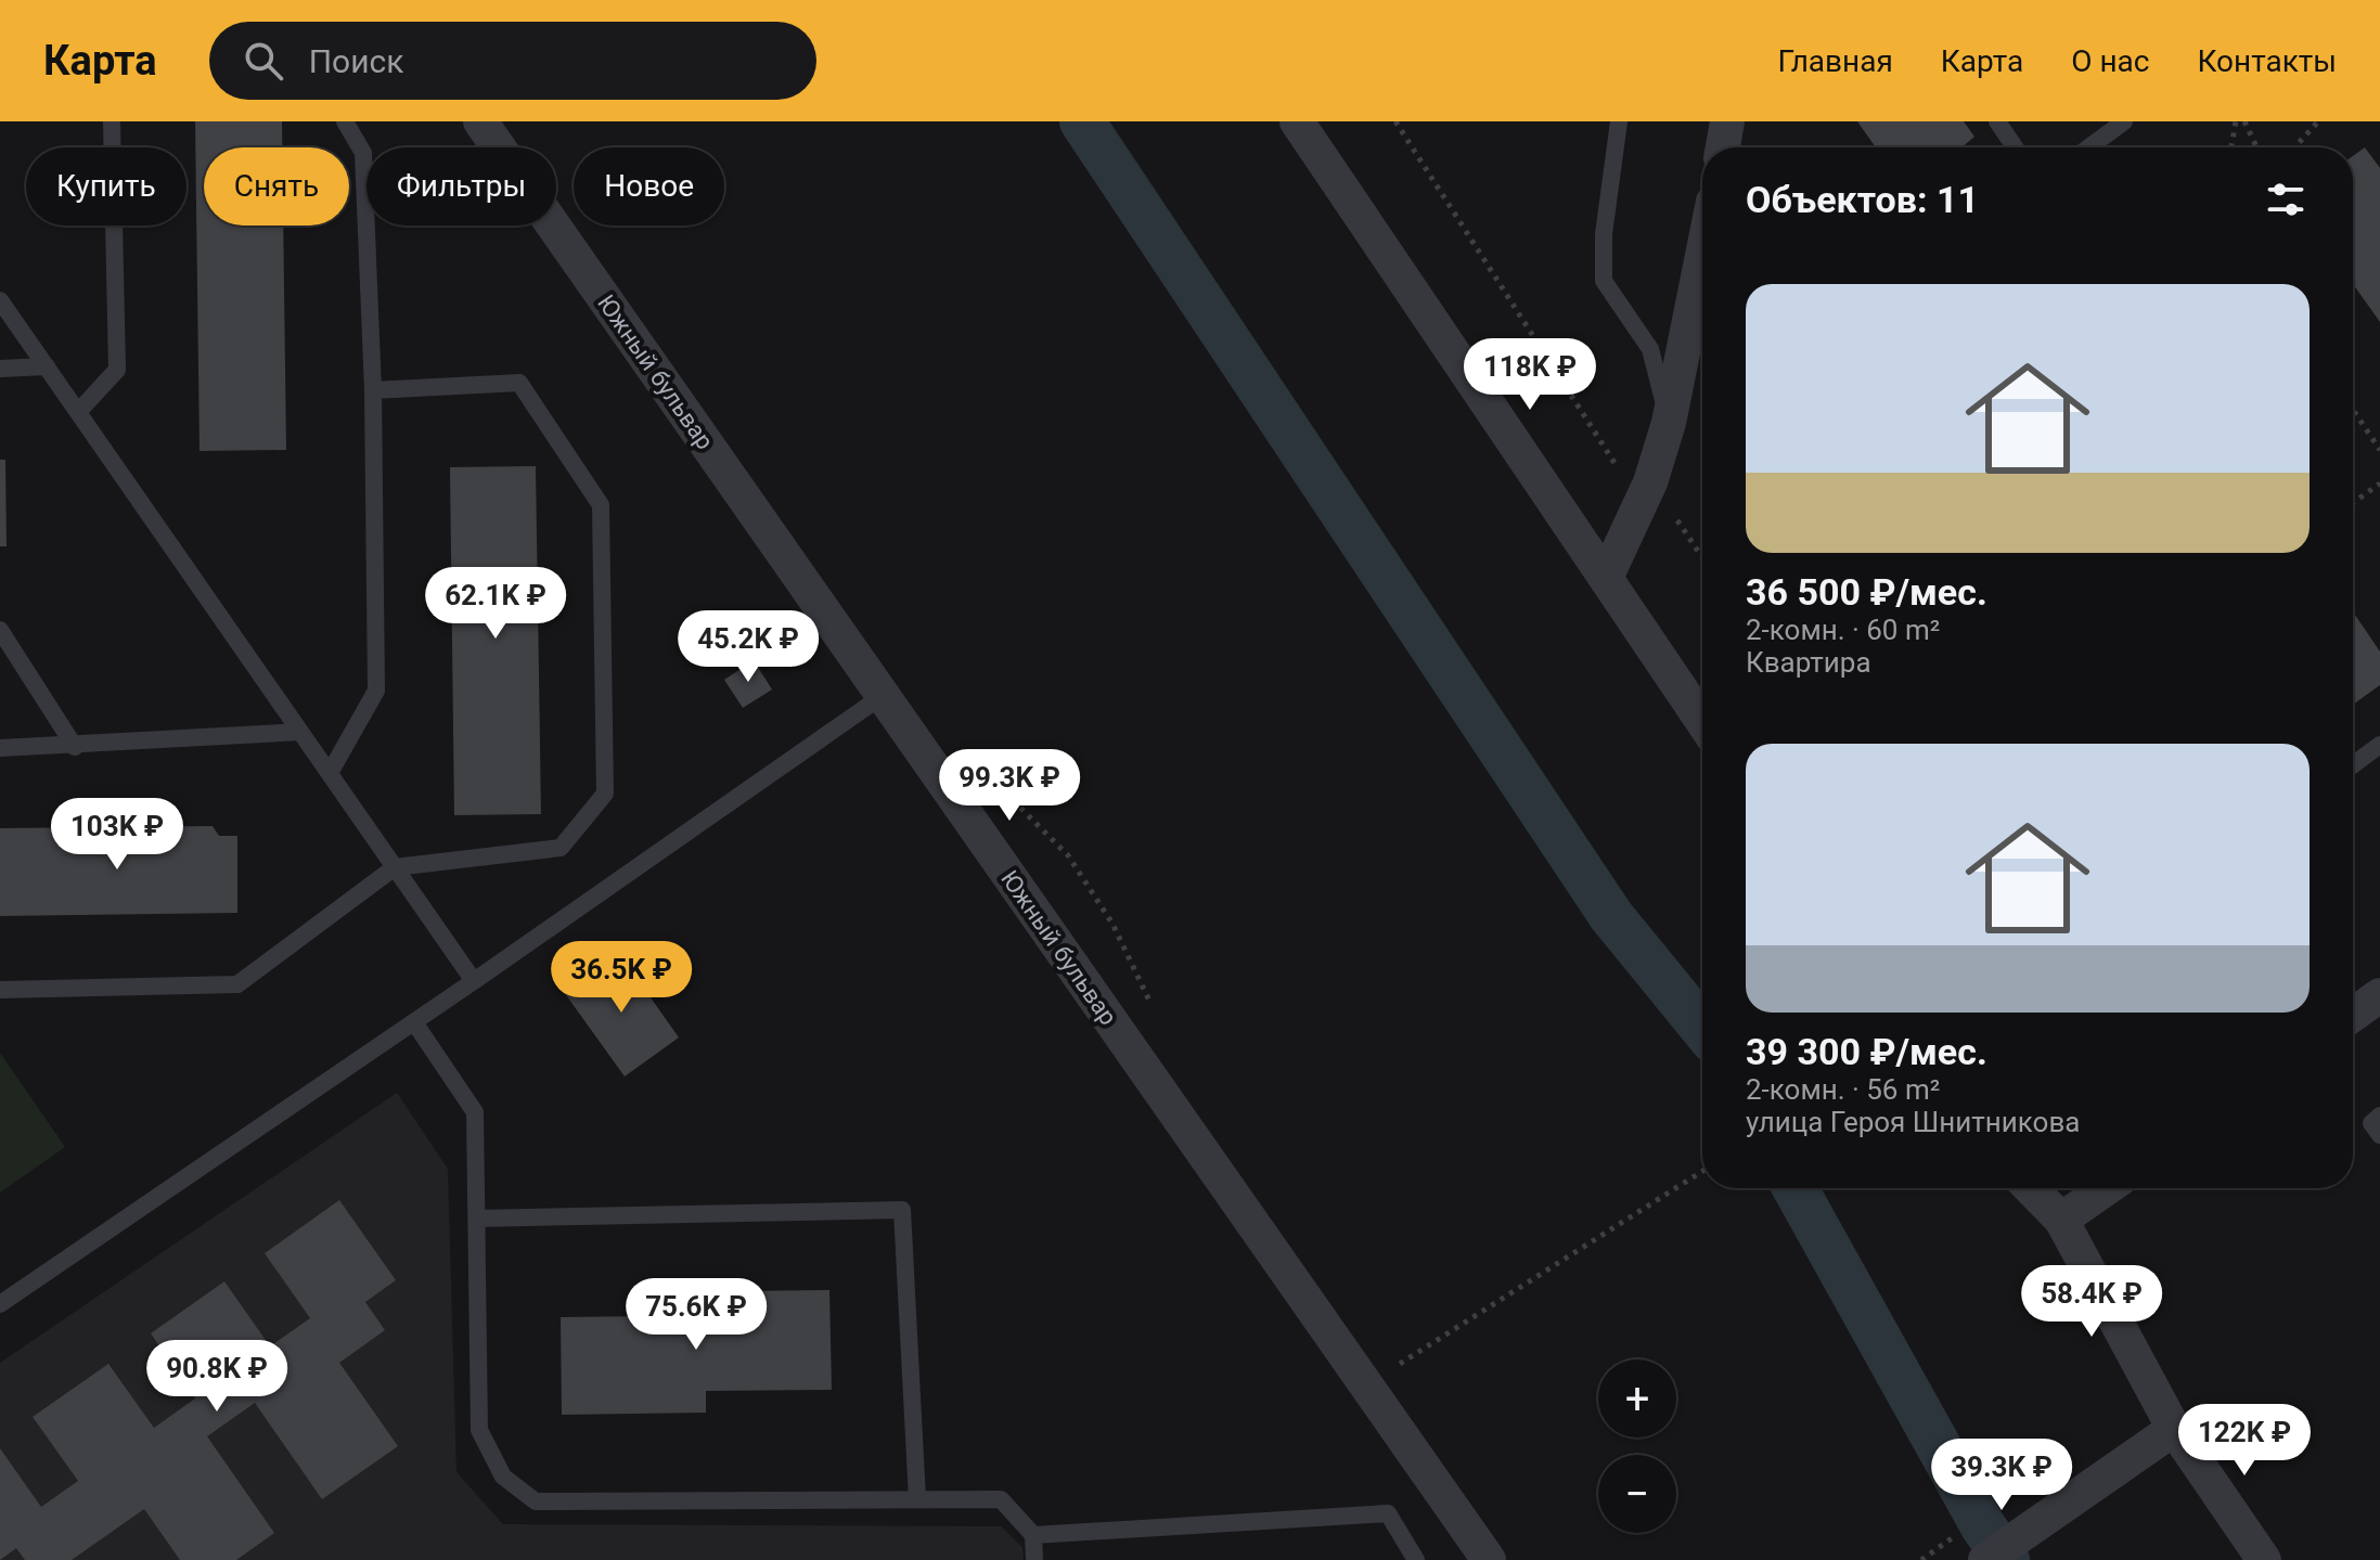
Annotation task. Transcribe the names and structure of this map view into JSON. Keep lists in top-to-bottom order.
{
  "streets": {
    "street": ["Южный бульвар"]
  },
  "page": {
    "header": "Карта",
    "search": "Поиск",
    "nav": [
      "Главная",
      "Карта",
      "О нас",
      "Контакты"
    ],
    "chip": [
      "Купить",
      "Снять",
      "Фильтры",
      "Новое"
    ],
    "heading": "Объектов: 11",
    "list": [
      {
        "name": "36 500 ₽/мес.",
        "note": "2-комн. · 60 m² · Квартира"
      },
      {
        "name": "39 300 ₽/мес.",
        "note": "2-комн. · 56 m² · улица Героя Шнитникова"
      }
    ],
    "price": [
      "118K ₽",
      "62.1K ₽",
      "45.2K ₽",
      "99.3K ₽",
      "103K ₽",
      "36.5K ₽",
      "58.4K ₽",
      "75.6K ₽",
      "90.8K ₽",
      "122K ₽",
      "39.3K ₽"
    ],
    "map_buttons": ["+", "−"]
  }
}
